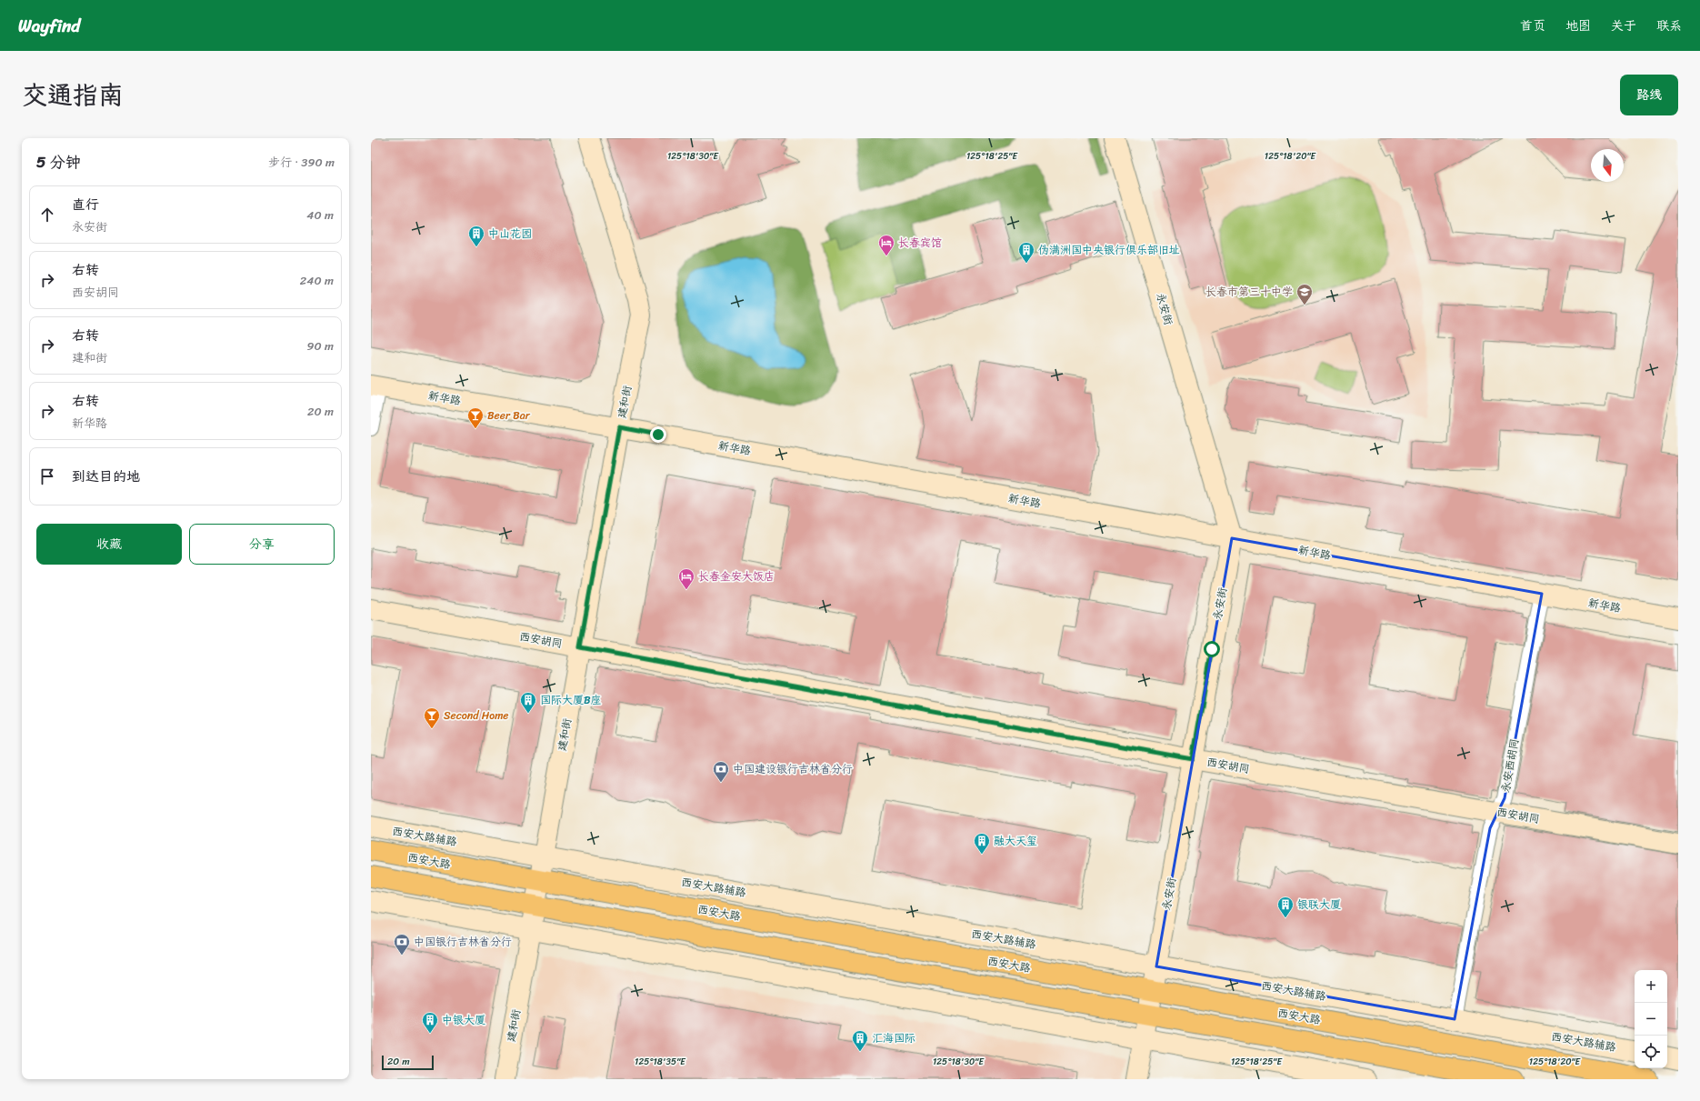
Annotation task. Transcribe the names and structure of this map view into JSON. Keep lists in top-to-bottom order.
{
  "streets": {
    "main road": ["西安大路"],
    "street": [
      "永安街",
      "新华路",
      "建和街",
      "西安胡同",
      "永安西胡同",
      "西安大路辅路"
    ]
  },
  "crossings": [
    ["永安街", "新华路"],
    ["永安街", "西安胡同"],
    ["永安街", "西安大路辅路"],
    ["永安街", "西安大路"],
    ["新华路", "建和街"],
    ["新华路", "永安西胡同"],
    ["建和街", "西安胡同"],
    ["建和街", "西安大路辅路"],
    ["建和街", "西安大路"],
    ["西安胡同", "永安西胡同"],
    ["永安西胡同", "西安大路辅路"]
  ],
  "places": {
    "building": [
      "中山花园",
      "伪满洲国中央银行俱乐部旧址",
      "国际大厦B座",
      "融大天玺",
      "银联大厦",
      "中银大厦",
      "汇海国际"
    ],
    "hotel": ["长春宾馆", "长春金安大饭店"],
    "school or university": ["长春市第三十中学"],
    "bar": ["Beer Bar", "Second Home"],
    "bank": ["中国建设银行吉林省分行", "中国银行吉林省分行"]
  },
  "scale_bar": "20 m",
  "north": "bottom",
  "page": {
    "header": "Wayfind",
    "nav": [
      "首页",
      "地图",
      "关于",
      "联系"
    ],
    "title": "交通指南",
    "buttons": [
      "路线",
      ["收藏", "分享"]
    ],
    "heading": ["5 分钟", "步行 · 390 m"],
    "list": [
      ["直行", "永安街", "40 m"],
      ["右转", "西安胡同", "240 m"],
      ["右转", "建和街", "90 m"],
      ["右转", "新华路", "20 m"],
      "到达目的地"
    ],
    "map_buttons": ["+", "−"],
    "scale": "20 m"
  },
  "coordinates": [
    "125°18'30\"E",
    "125°18'25\"E",
    "125°18'20\"E",
    "125°18'35\"E"
  ]
}
